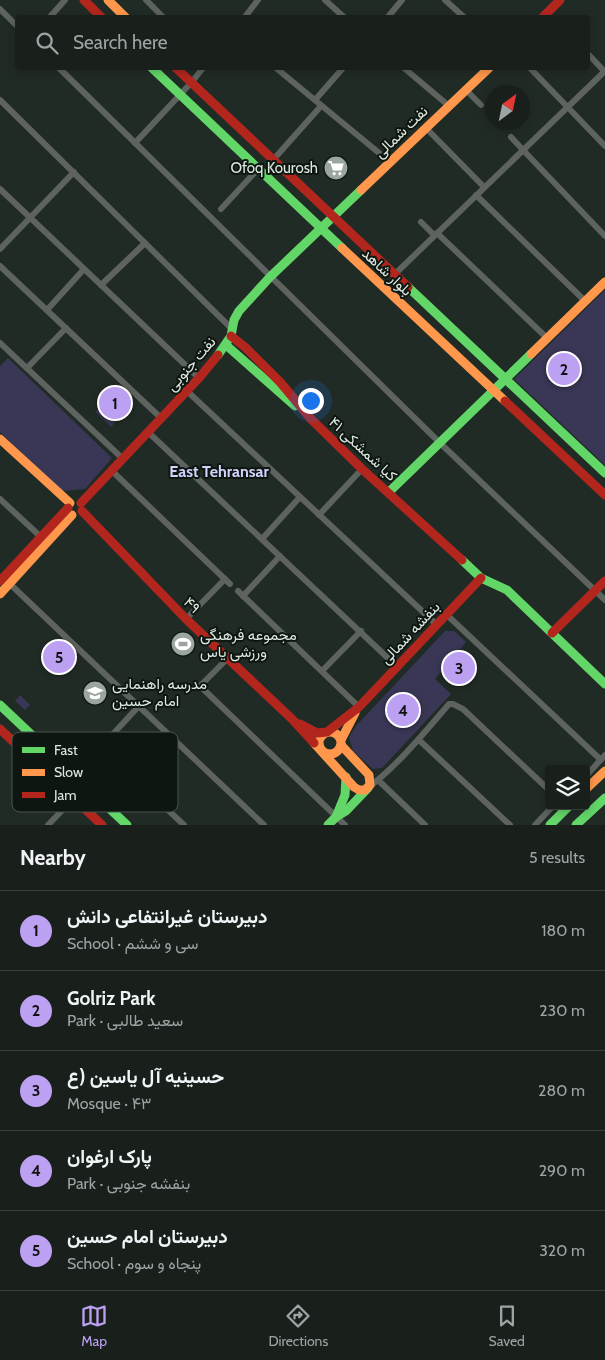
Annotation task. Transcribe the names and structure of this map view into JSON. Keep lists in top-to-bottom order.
{
  "streets": {
    "street": [
      "نفت شمالی",
      "بلوار شاهد",
      "نفت جنوبی",
      "۴۱ کیا شمشکی",
      "۴۹",
      "بنفشه شمالی"
    ]
  },
  "crossings": [
    ["نفت شمالی", "بلوار شاهد"],
    ["نفت شمالی", "نفت جنوبی"],
    ["بلوار شاهد", "نفت جنوبی"],
    ["نفت جنوبی", "۴۱ کیا شمشکی"],
    ["نفت جنوبی", "۴۹"],
    ["۴۱ کیا شمشکی", "بنفشه شمالی"]
  ],
  "districts": ["East Tehransar"],
  "places": {
    "supermarket": ["Ofoq Kourosh"],
    "sports": ["مجموعه فرهنگی ورزشی یاس"],
    "school or university": ["مدرسه راهنمایی امام حسین"]
  },
  "legend": ["Fast", "Slow", "Jam"],
  "north": "top right",
  "page": {
    "search": "Search here",
    "pins": [
      "2",
      "1",
      "5",
      "3",
      "4"
    ],
    "heading": ["Nearby", "5 results"],
    "list": [
      {
        "mark": "1",
        "name": "دبیرستان غیرانتفاعی دانش",
        "note": "School · سی و ششم",
        "value": "180 m"
      },
      {
        "mark": "2",
        "name": "Golriz Park",
        "note": "Park · سعید طالبی",
        "value": "230 m"
      },
      {
        "mark": "3",
        "name": "حسینیه آل یاسین (ع",
        "note": "Mosque · ۴۳",
        "value": "280 m"
      },
      {
        "mark": "4",
        "name": "پارک ارغوان",
        "note": "Park · بنفشه جنوبی",
        "value": "290 m"
      },
      {
        "mark": "5",
        "name": "دبیرستان امام حسین",
        "note": "School · پنجاه و سوم",
        "value": "320 m"
      }
    ],
    "nav": ["Map", "Directions", "Saved"]
  }
}
